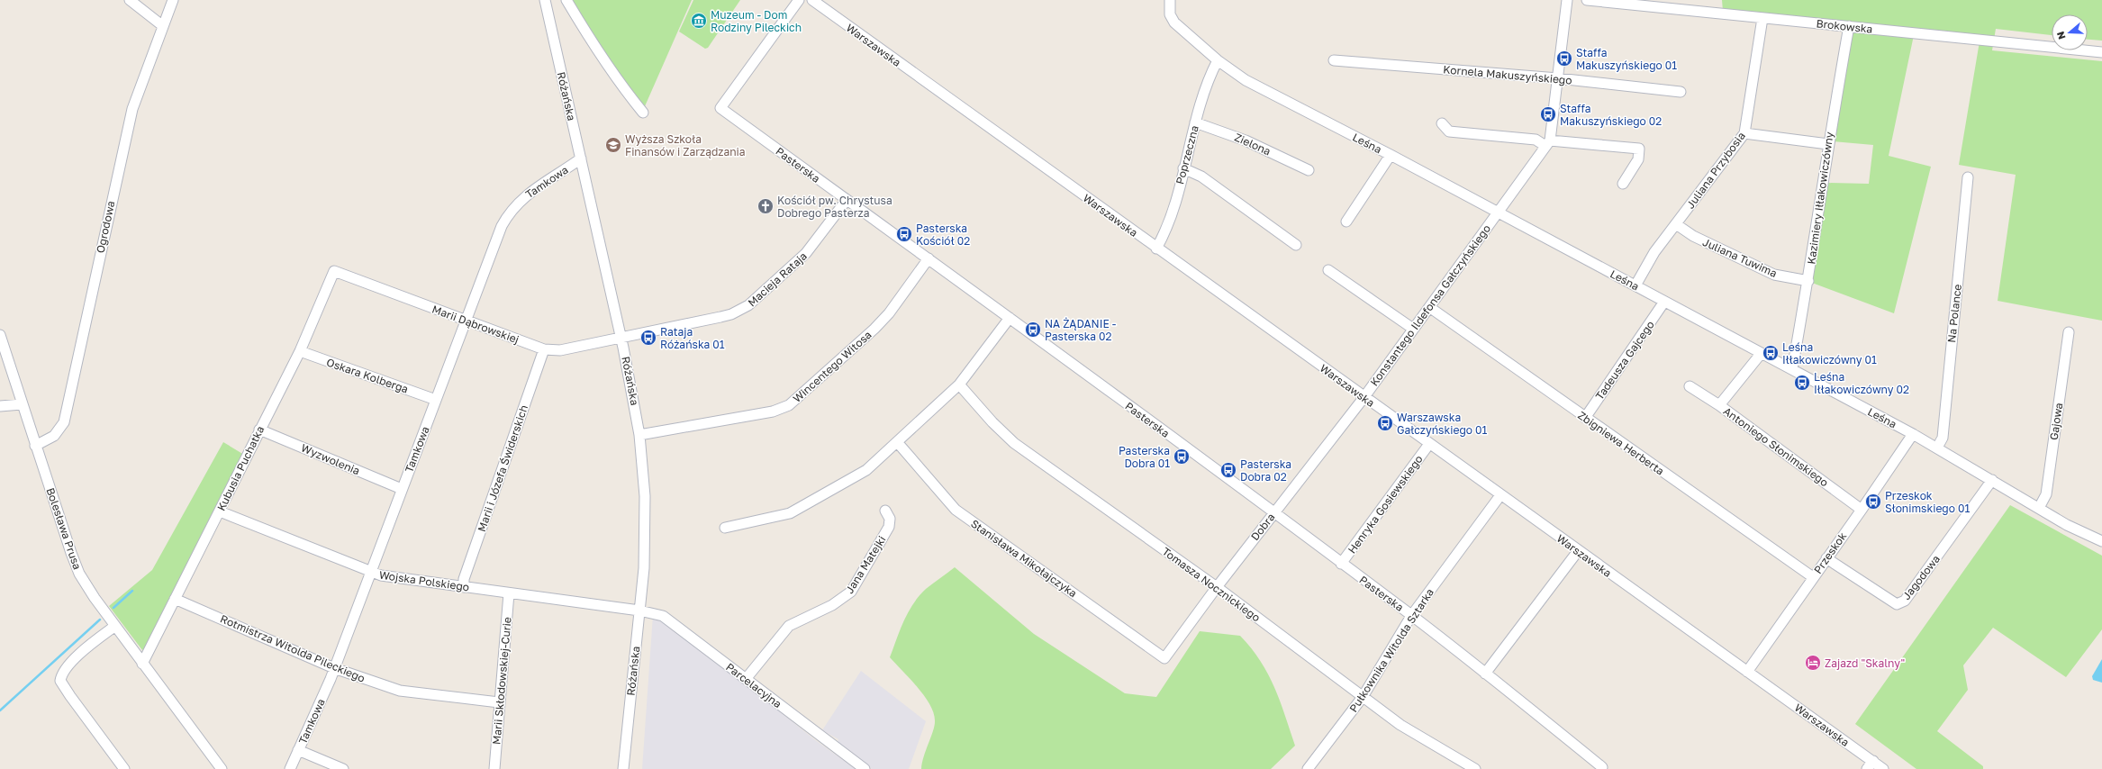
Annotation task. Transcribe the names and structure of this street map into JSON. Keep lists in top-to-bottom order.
{
  "streets": {
    "street": [
      "Brokowska",
      "Warszawska",
      "Kornela Makuszyńskiego",
      "Różańska",
      "Leśna",
      "Zielona",
      "Poprzeczna",
      "Pasterska",
      "Juliana Przybosia",
      "Tamkowa",
      "Kazimiery Iłłakowiczówny",
      "Ogrodowa",
      "Juliana Tuwima",
      "Macieja Rataja",
      "Konstantego Ildefonsa Gałczyńskiego",
      "Na Polance",
      "Marii Dąbrowskiej",
      "Tadeusza Gajcego",
      "Wincentego Witosa",
      "Oskara Kolberga",
      "Gajowa",
      "Zbigniewa Herberta",
      "Antoniego Słonimskiego",
      "Wyzwolenia",
      "Kubusia Puchatka",
      "Marii i Józefa Świderskich",
      "Henryka Gosiewskiego",
      "Dobra",
      "Bolesława Prusa",
      "Przeskok",
      "Stanisława Mikołajczyka",
      "Jana Matejki",
      "Jagodowa",
      "Wojska Polskiego",
      "Tomasza Nocznickiego",
      "Rotmistrza Witolda Pileckiego",
      "Pułkownika Witolda Sztarka",
      "Marii Skłodowskiej-Curie",
      "Parcelacyjna"
    ]
  },
  "crossings": [
    ["Brokowska", "Juliana Przybosia"],
    ["Brokowska", "Kazimiery Iłłakowiczówny"],
    ["Warszawska", "Poprzeczna"],
    ["Warszawska", "Konstantego Ildefonsa Gałczyńskiego"],
    ["Warszawska", "Henryka Gosiewskiego"],
    ["Warszawska", "Dobra"],
    ["Warszawska", "Przeskok"],
    ["Warszawska", "Pułkownika Witolda Sztarka"],
    ["Różańska", "Tamkowa"],
    ["Różańska", "Macieja Rataja"],
    ["Różańska", "Marii Dąbrowskiej"],
    ["Różańska", "Wincentego Witosa"],
    ["Różańska", "Wojska Polskiego"],
    ["Różańska", "Parcelacyjna"],
    ["Leśna", "Poprzeczna"],
    ["Leśna", "Juliana Przybosia"],
    ["Leśna", "Kazimiery Iłłakowiczówny"],
    ["Leśna", "Konstantego Ildefonsa Gałczyńskiego"],
    ["Leśna", "Na Polance"],
    ["Leśna", "Tadeusza Gajcego"],
    ["Leśna", "Gajowa"],
    ["Leśna", "Przeskok"],
    ["Leśna", "Jagodowa"],
    ["Zielona", "Poprzeczna"],
    ["Pasterska", "Macieja Rataja"],
    ["Pasterska", "Wincentego Witosa"],
    ["Pasterska", "Henryka Gosiewskiego"],
    ["Pasterska", "Dobra"],
    ["Pasterska", "Pułkownika Witolda Sztarka"],
    ["Juliana Przybosia", "Juliana Tuwima"],
    ["Tamkowa", "Marii Dąbrowskiej"],
    ["Tamkowa", "Oskara Kolberga"],
    ["Tamkowa", "Wyzwolenia"],
    ["Tamkowa", "Wojska Polskiego"],
    ["Tamkowa", "Rotmistrza Witolda Pileckiego"],
    ["Kazimiery Iłłakowiczówny", "Juliana Tuwima"],
    ["Ogrodowa", "Bolesława Prusa"],
    ["Macieja Rataja", "Marii Dąbrowskiej"],
    ["Konstantego Ildefonsa Gałczyńskiego", "Zbigniewa Herberta"],
    ["Konstantego Ildefonsa Gałczyńskiego", "Dobra"],
    ["Marii Dąbrowskiej", "Kubusia Puchatka"],
    ["Marii Dąbrowskiej", "Marii i Józefa Świderskich"],
    ["Tadeusza Gajcego", "Zbigniewa Herberta"],
    ["Oskara Kolberga", "Kubusia Puchatka"],
    ["Zbigniewa Herberta", "Przeskok"],
    ["Antoniego Słonimskiego", "Przeskok"],
    ["Wyzwolenia", "Kubusia Puchatka"],
    ["Kubusia Puchatka", "Bolesława Prusa"],
    ["Kubusia Puchatka", "Wojska Polskiego"],
    ["Kubusia Puchatka", "Rotmistrza Witolda Pileckiego"],
    ["Marii i Józefa Świderskich", "Wojska Polskiego"],
    ["Dobra", "Stanisława Mikołajczyka"],
    ["Dobra", "Tomasza Nocznickiego"],
    ["Przeskok", "Jagodowa"],
    ["Jana Matejki", "Parcelacyjna"],
    ["Wojska Polskiego", "Marii Skłodowskiej-Curie"],
    ["Wojska Polskiego", "Parcelacyjna"],
    ["Tomasza Nocznickiego", "Pułkownika Witolda Sztarka"],
    ["Rotmistrza Witolda Pileckiego", "Marii Skłodowskiej-Curie"]
  ],
  "places": {
    "museum": ["Muzeum - Dom Rodziny Pileckich"],
    "bus stop": [
      "Staffa Makuszyńskiego 01",
      "Staffa Makuszyńskiego 02",
      "Pasterska Kościół 02",
      "NA ŻĄDANIE - Pasterska 02",
      "Rataja Różańska 01",
      "Leśna Iłłakowiczówny 01",
      "Leśna Iłłakowiczówny 02",
      "Warszawska Gałczyńskiego 01",
      "Pasterska Dobra 01",
      "Pasterska Dobra 02",
      "Przeskok Słonimskiego 01"
    ],
    "school or university": ["Wyższa Szkoła Finansów i Zarządzania"],
    "church": ["Kościół pw. Chrystusa Dobrego Pasterza"],
    "hotel": ["Zajazd \"Skalny\""]
  },
  "north": "left"
}
